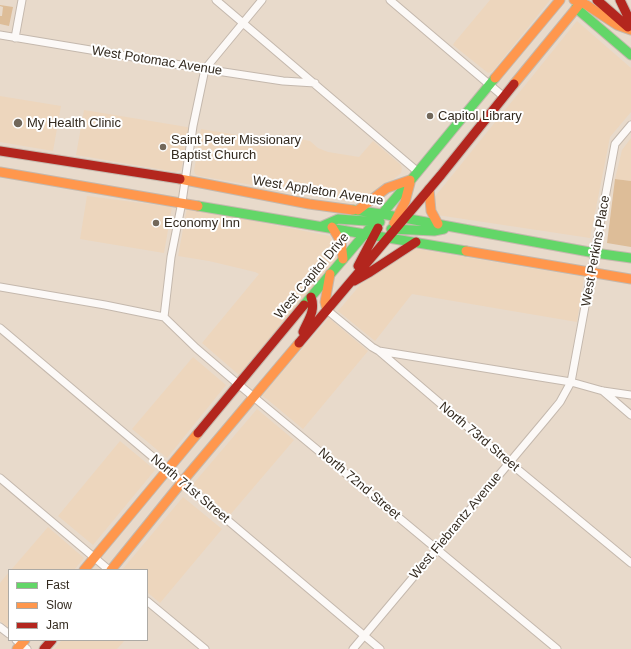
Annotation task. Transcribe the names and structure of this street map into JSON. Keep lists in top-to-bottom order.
{
  "streets": {
    "main road": ["West Appleton Avenue", "West Capitol Drive"],
    "street": [
      "West Potomac Avenue",
      "West Perkins Place",
      "North 73rd Street",
      "North 72nd Street",
      "North 71st Street",
      "West Fiebrantz Avenue"
    ]
  },
  "crossings": [
    ["West Appleton Avenue", "West Perkins Place"],
    ["West Appleton Avenue", "West Capitol Drive"],
    ["West Perkins Place", "West Fiebrantz Avenue"],
    ["West Capitol Drive", "North 72nd Street"],
    ["West Capitol Drive", "North 71st Street"],
    ["North 73rd Street", "West Fiebrantz Avenue"],
    ["North 72nd Street", "West Fiebrantz Avenue"],
    ["North 71st Street", "West Fiebrantz Avenue"]
  ],
  "places": [
    "Capitol Library",
    "My Health Clinic",
    "Saint Peter Missionary Baptist Church",
    "Economy Inn"
  ],
  "legend": ["Fast", "Slow", "Jam"]
}
